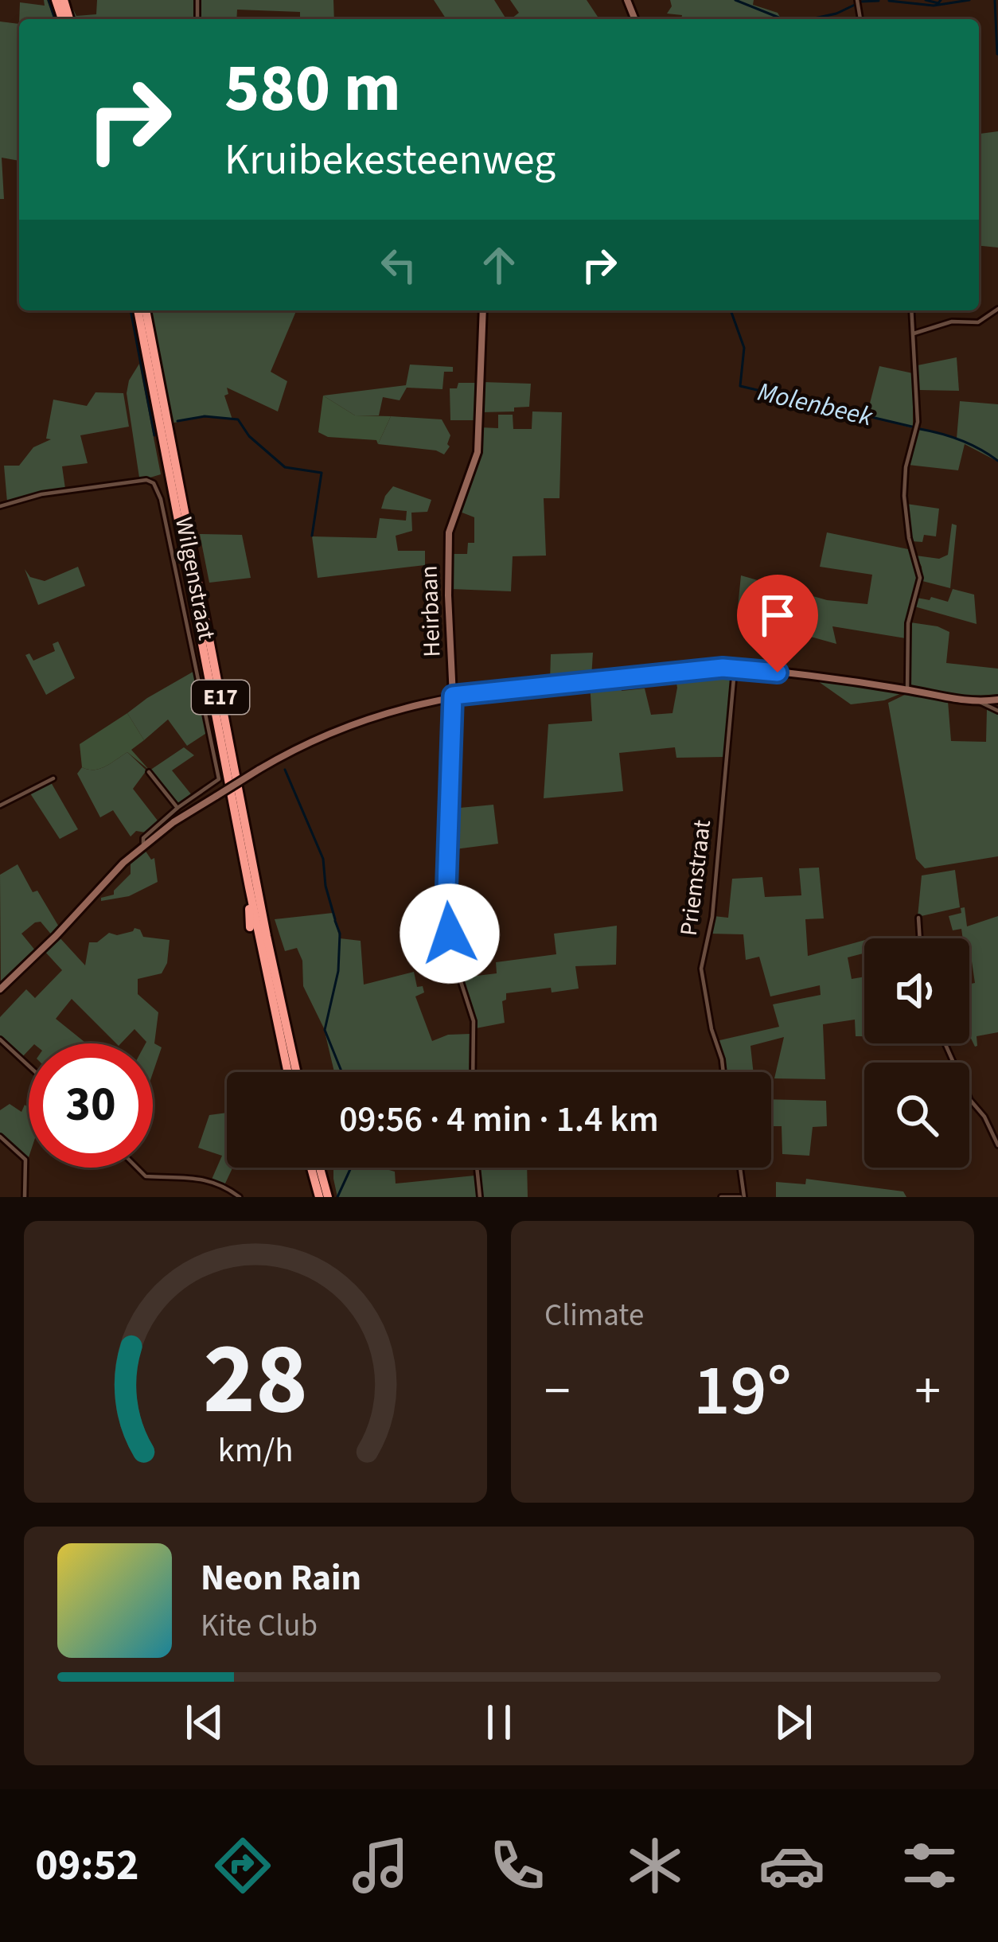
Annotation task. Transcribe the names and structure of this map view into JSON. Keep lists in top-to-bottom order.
{
  "streets": {
    "highway": ["E17"],
    "street": ["Wilgenstraat", "Heirbaan", "Priemstraat"]
  },
  "water": ["Molenbeek"],
  "page": {
    "turn": ["580 m", "Kruibekesteenweg"],
    "limit": "30",
    "trip": "09:56 · 4 min · 1.4 km",
    "tile": "Climate",
    "heat": ["−", "19°", "+"],
    "song": ["Neon Rain", "Kite Club"],
    "tabs": "09:52",
    "gauge": ["28", "km/h"]
  }
}
